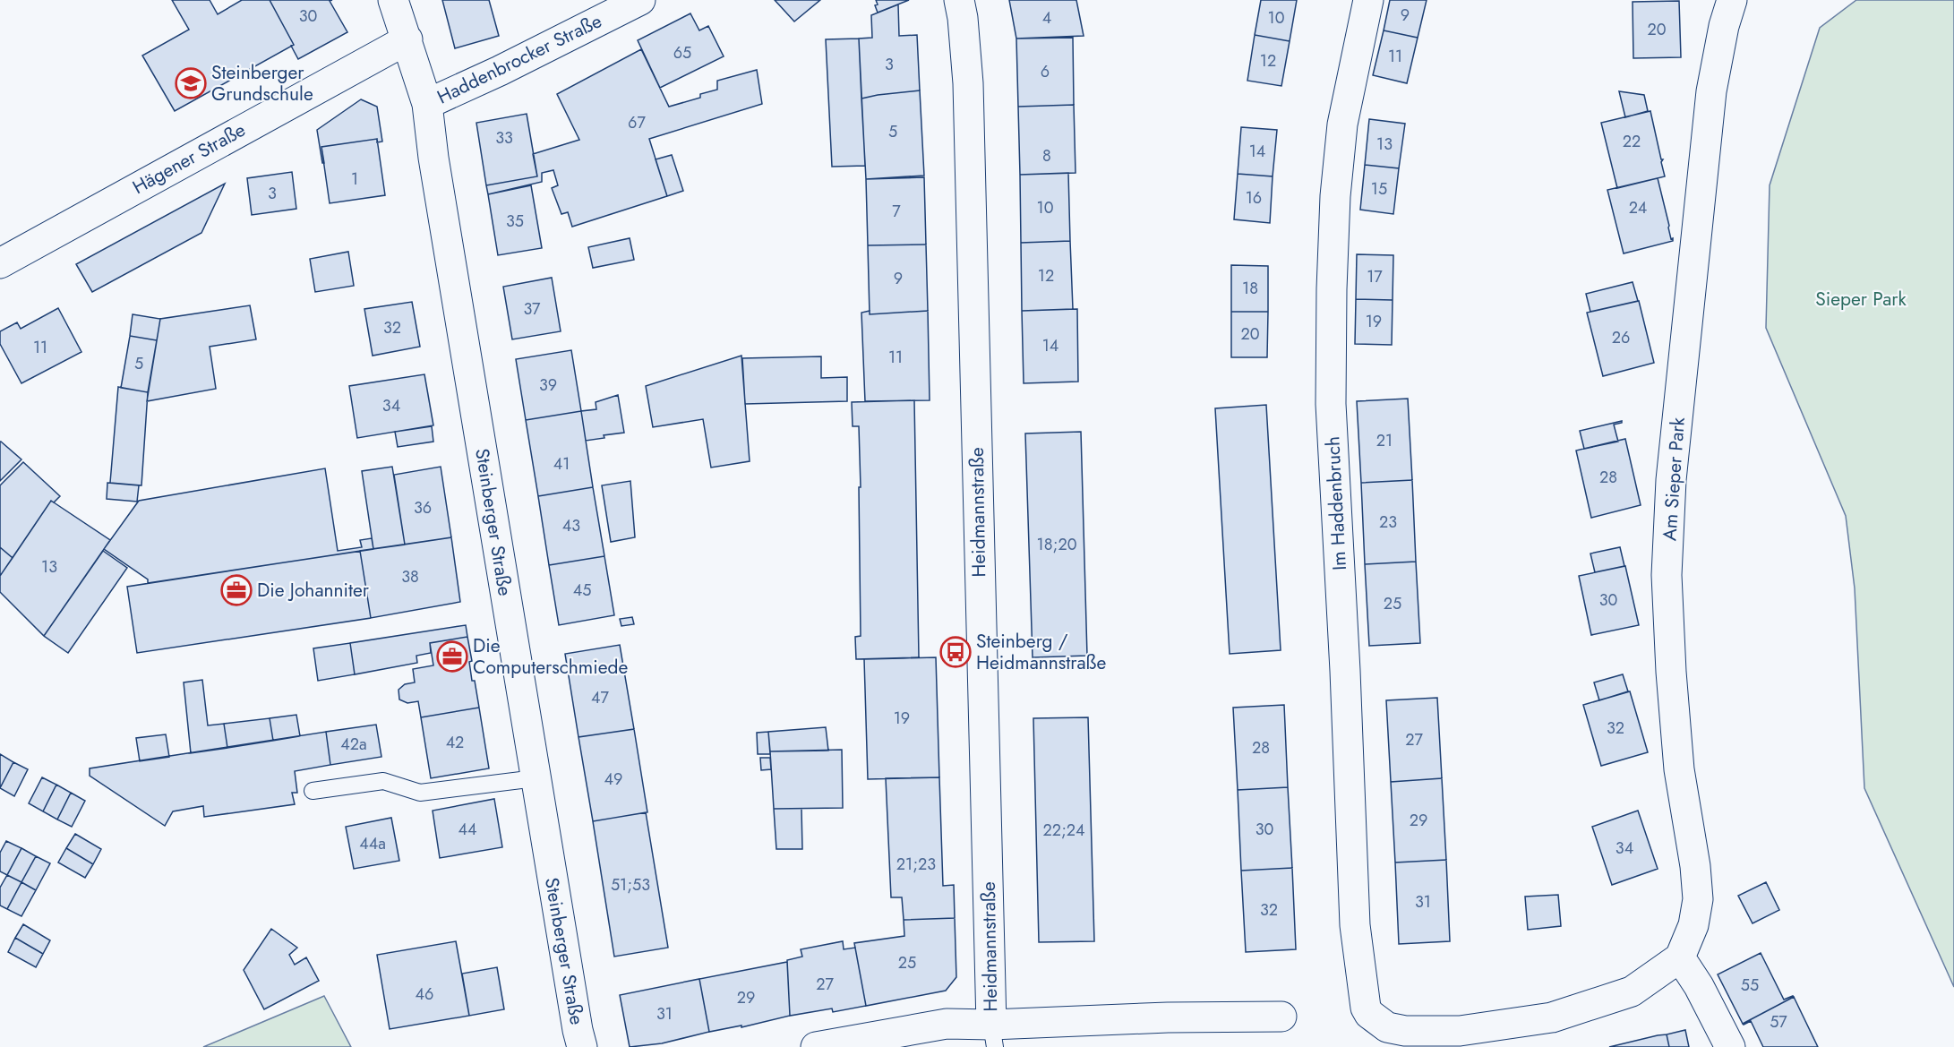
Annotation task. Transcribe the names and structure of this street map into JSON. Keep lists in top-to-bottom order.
{
  "streets": {
    "street": [
      "Haddenbrocker Straße",
      "Hägener Straße",
      "Am Sieper Park",
      "Im Haddenbruch",
      "Heidmannstraße",
      "Steinberger Straße"
    ]
  },
  "crossings": [
    ["Haddenbrocker Straße", "Steinberger Straße"],
    ["Hägener Straße", "Steinberger Straße"],
    ["Am Sieper Park", "Im Haddenbruch"]
  ],
  "parks": ["Sieper Park"],
  "places": {
    "school or university": ["Steinberger Grundschule"],
    "office": ["Die Johanniter", "Die Computerschmiede"],
    "bus stop": ["Steinberg / Heidmannstraße"]
  },
  "house_numbers": [
    "9",
    "30",
    "4",
    "10",
    "20",
    "65",
    "11",
    "12",
    "3",
    "6",
    "67",
    "5",
    "33",
    "22",
    "13",
    "14",
    "8",
    "1",
    "15",
    "3",
    "16",
    "10",
    "24",
    "7",
    "35",
    "12",
    "17",
    "9",
    "18",
    "37",
    "19",
    "32",
    "20",
    "26",
    "14",
    "11",
    "11",
    "5",
    "39",
    "34",
    "21",
    "41",
    "28",
    "36",
    "23",
    "43",
    "18;20",
    "13",
    "38",
    "45",
    "30",
    "25",
    "47",
    "19",
    "32",
    "27",
    "42",
    "42a",
    "28",
    "49",
    "29",
    "44",
    "30",
    "22;24",
    "44a",
    "34",
    "21;23",
    "51;53",
    "31",
    "32",
    "25",
    "27",
    "55",
    "46",
    "29",
    "31",
    "57"
  ]
}
